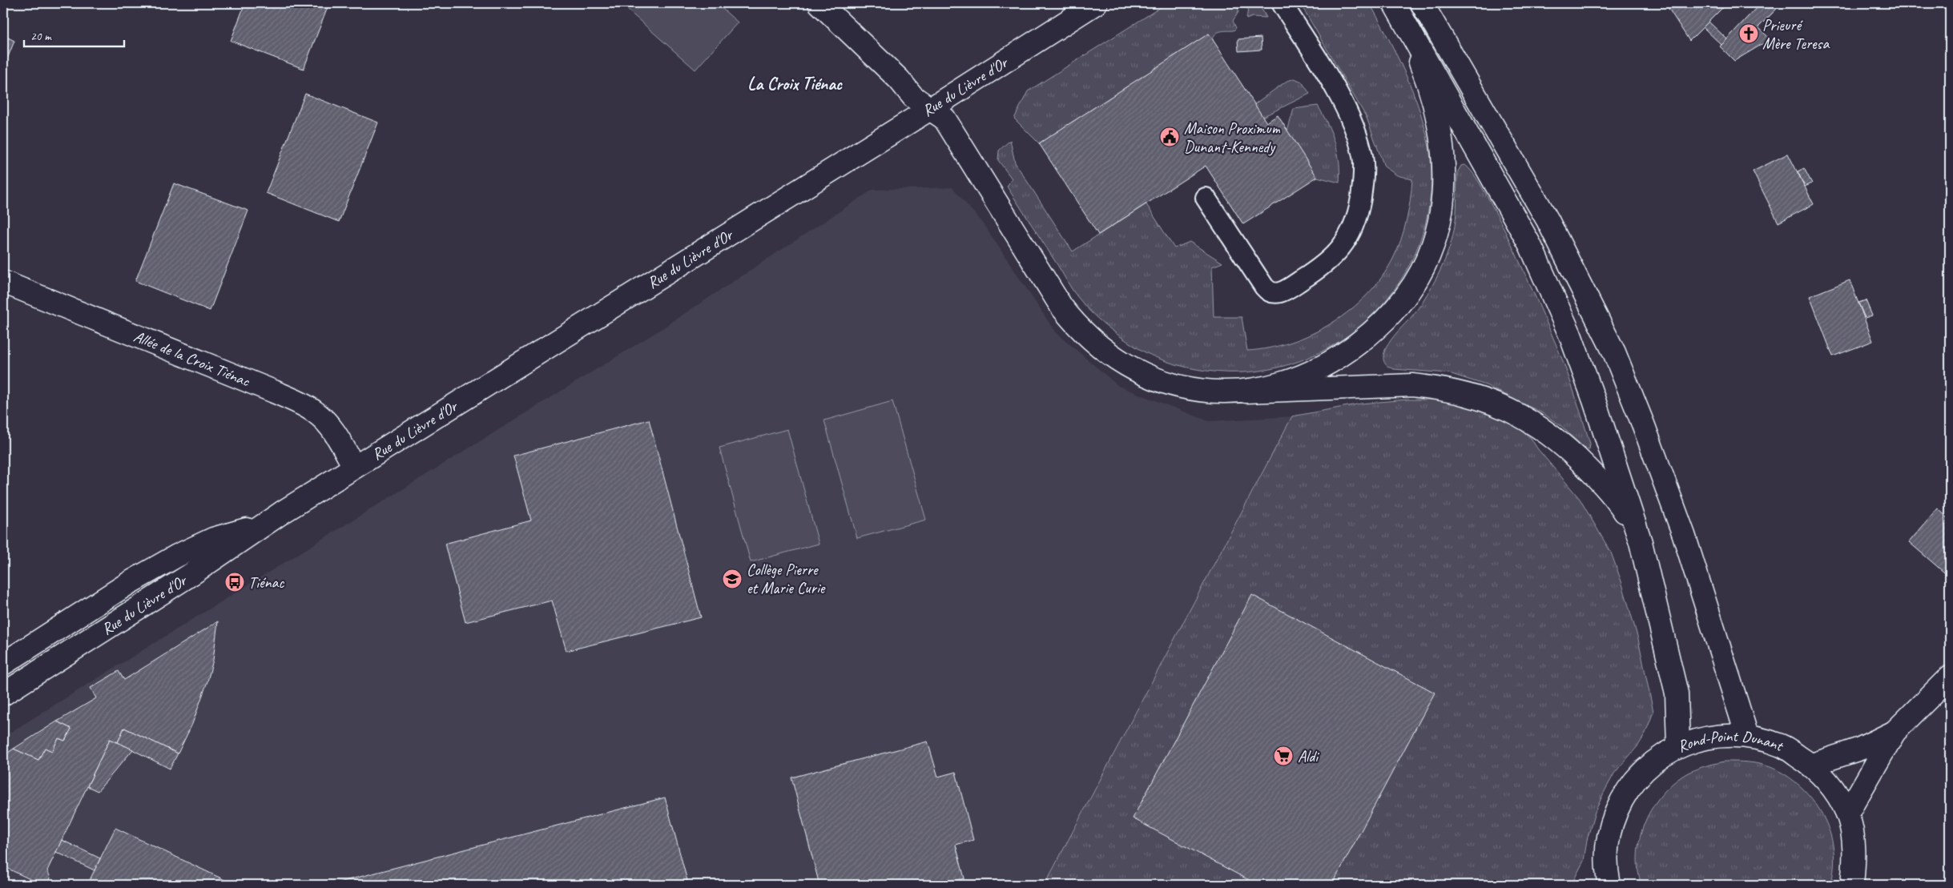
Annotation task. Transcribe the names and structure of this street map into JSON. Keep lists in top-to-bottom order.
{
  "streets": {
    "street": ["Rue du Lièvre d'Or", "Allée de la Croix Tiénac", "Rond-Point Dunant"]
  },
  "crossings": [
    ["Rue du Lièvre d'Or", "Allée de la Croix Tiénac"]
  ],
  "districts": ["La Croix Tiénac"],
  "places": {
    "church": ["Prieuré Mère Teresa"],
    "public building": ["Maison Proximum Dunant-Kennedy"],
    "school or university": ["Collège Pierre et Marie Curie"],
    "bus stop": ["Tiénac"],
    "supermarket": ["Aldi"]
  },
  "scale_bar": "20 m"
}
